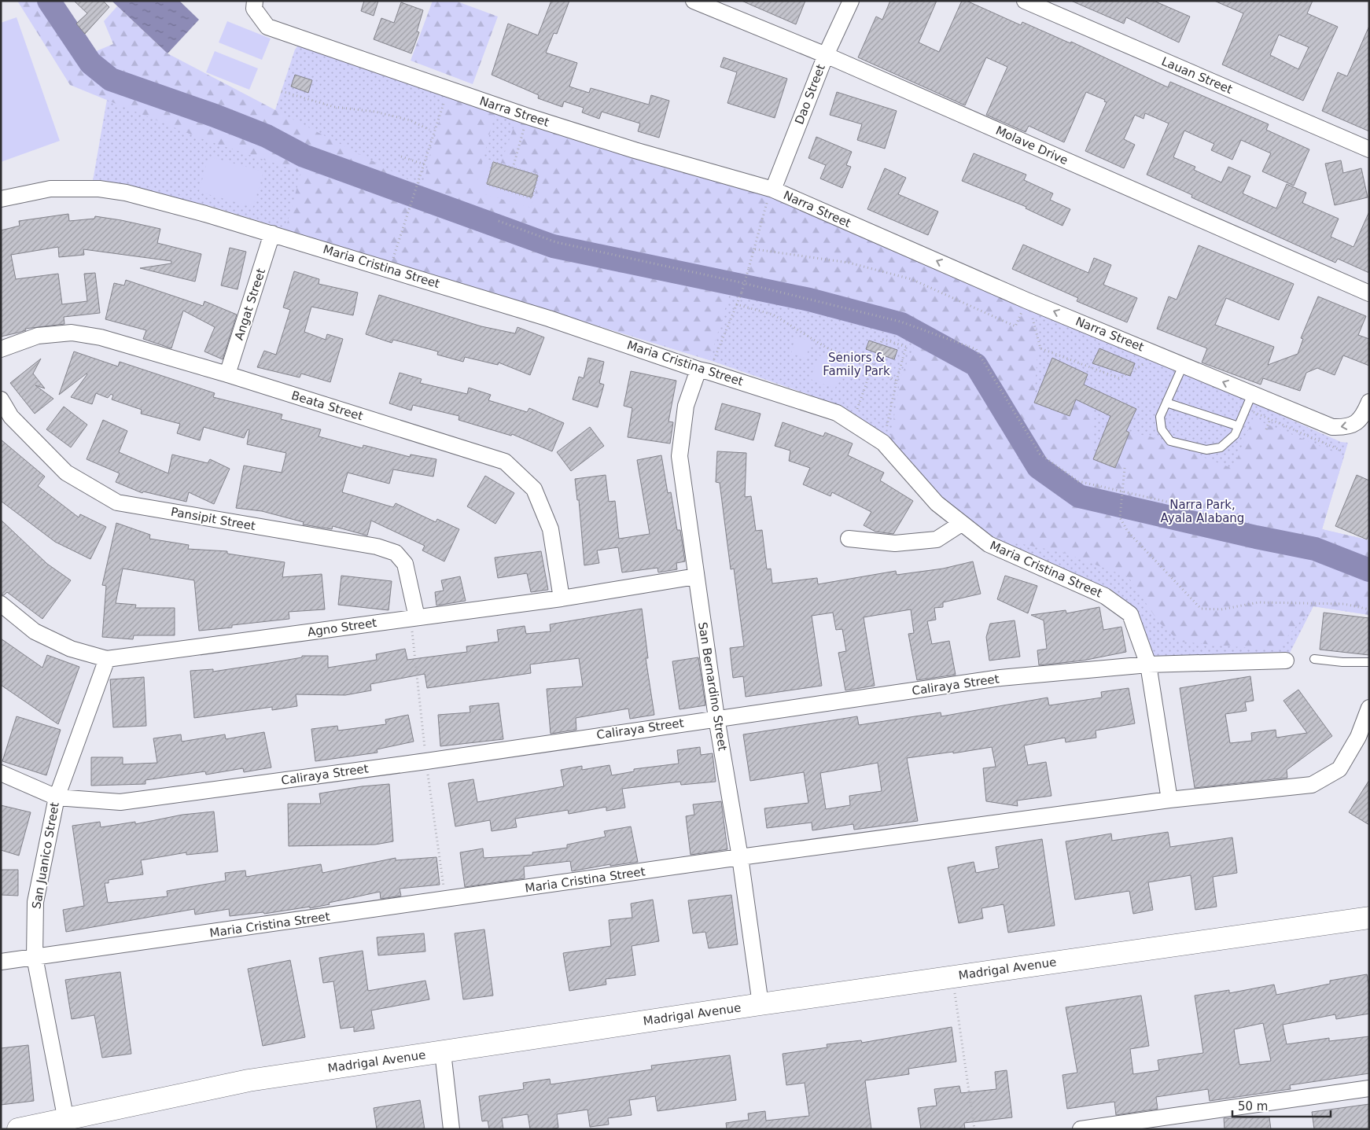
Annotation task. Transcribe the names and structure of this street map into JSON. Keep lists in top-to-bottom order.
{
  "streets": {
    "street": [
      "Lauan Street",
      "Dao Street",
      "Narra Street",
      "Molave Drive",
      "Maria Cristina Street",
      "Angat Street",
      "Beata Street",
      "Pansipit Street",
      "Agno Street",
      "Caliraya Street",
      "San Bernardino Street",
      "San Juanico Street",
      "Madrigal Avenue"
    ]
  },
  "crossings": [
    ["Dao Street", "Narra Street"],
    ["Dao Street", "Molave Drive"],
    ["Maria Cristina Street", "Angat Street"],
    ["Maria Cristina Street", "Caliraya Street"],
    ["Maria Cristina Street", "San Bernardino Street"],
    ["Maria Cristina Street", "San Juanico Street"],
    ["Angat Street", "Beata Street"],
    ["Beata Street", "Agno Street"],
    ["Pansipit Street", "Agno Street"],
    ["Agno Street", "San Bernardino Street"],
    ["Agno Street", "San Juanico Street"],
    ["Caliraya Street", "San Bernardino Street"],
    ["Caliraya Street", "San Juanico Street"],
    ["San Bernardino Street", "Madrigal Avenue"],
    ["San Juanico Street", "Madrigal Avenue"]
  ],
  "one_way": ["Narra Street"],
  "parks": ["Seniors & Family Park", "Narra Park, Ayala Alabang"],
  "scale_bar": "50 m"
}
